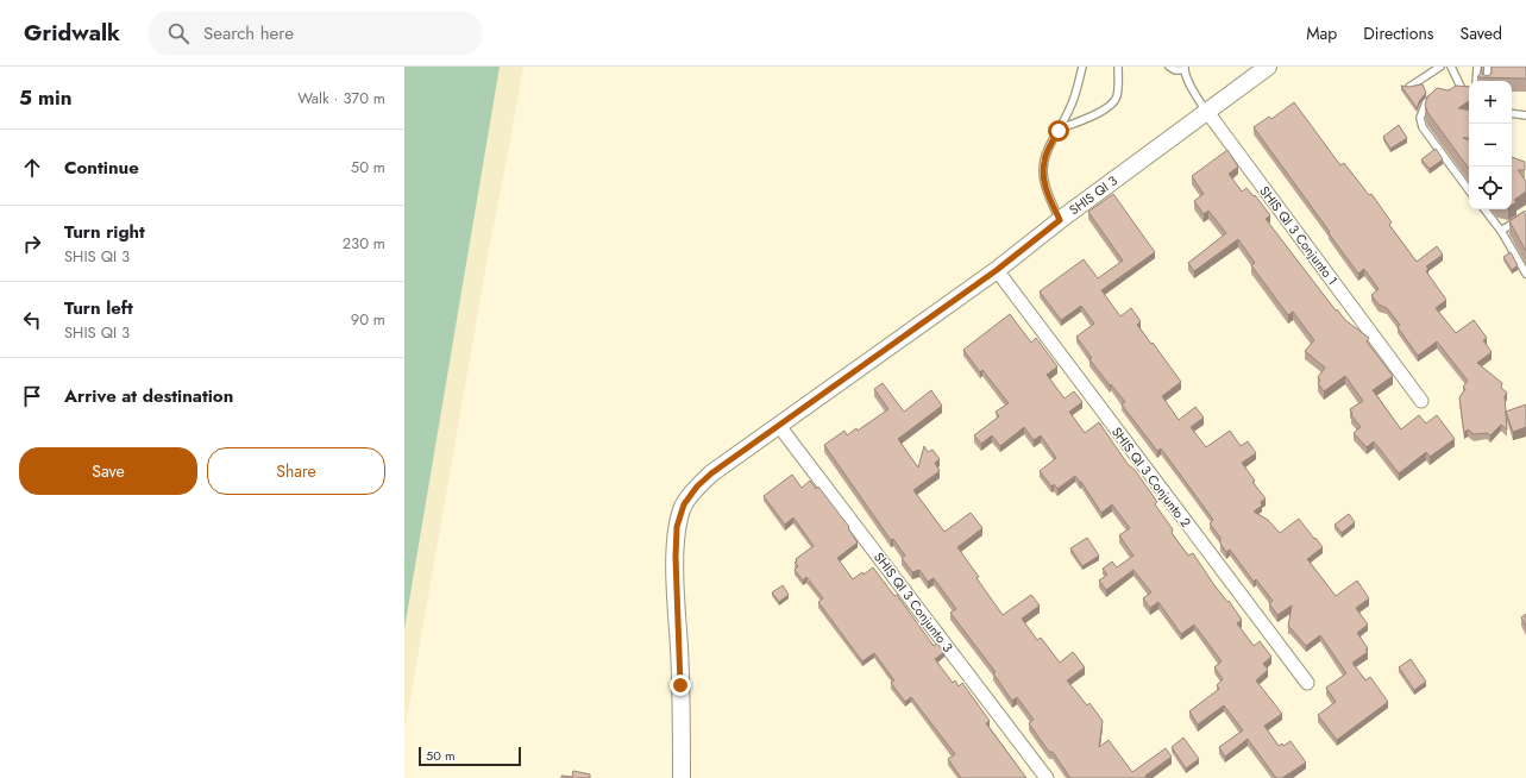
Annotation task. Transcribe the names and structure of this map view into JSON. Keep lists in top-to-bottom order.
{
  "streets": {
    "street": [
      "SHIS QI 3",
      "SHIS QI 3 Conjunto 1",
      "SHIS QI 3 Conjunto 2",
      "SHIS QI 3 Conjunto 3"
    ]
  },
  "crossings": [
    ["SHIS QI 3", "SHIS QI 3 Conjunto 1"],
    ["SHIS QI 3", "SHIS QI 3 Conjunto 2"],
    ["SHIS QI 3", "SHIS QI 3 Conjunto 3"]
  ],
  "scale_bar": "50 m",
  "page": {
    "header": "Gridwalk",
    "search": "Search here",
    "nav": ["Map", "Directions", "Saved"],
    "heading": ["5 min", "Walk · 370 m"],
    "map_buttons": ["+", "−"],
    "list": [
      ["Continue", "50 m"],
      ["Turn right", "SHIS QI 3", "230 m"],
      ["Turn left", "SHIS QI 3", "90 m"],
      "Arrive at destination"
    ],
    "buttons": ["Save", "Share"],
    "scale": "50 m"
  }
}
